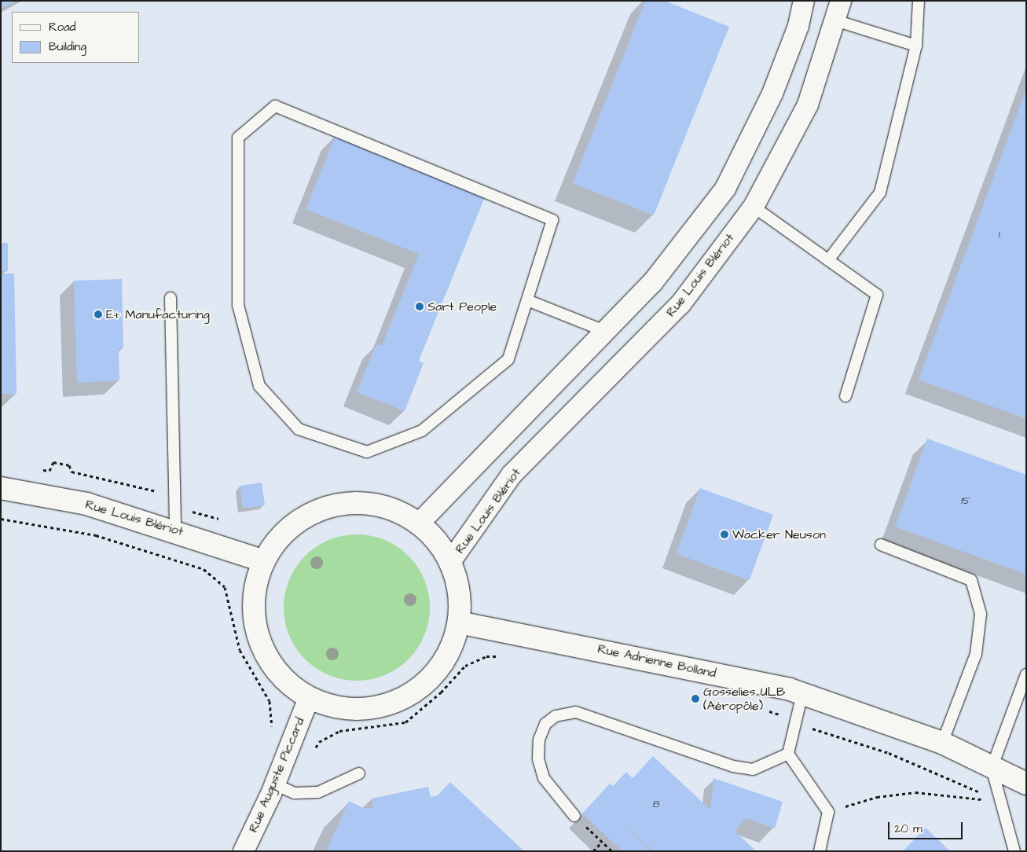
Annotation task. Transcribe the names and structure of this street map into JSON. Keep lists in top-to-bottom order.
{
  "streets": {
    "street": ["Rue Louis Blériot", "Rue Adrienne Bolland", "Rue Auguste Piccard"]
  },
  "places": [
    "Sart People",
    "E+ Manufacturing",
    "Wacker Neuson",
    "Gosselies ULB (Aéropôle)"
  ],
  "house_numbers": ["1", "15", "8"],
  "legend": ["Road", "Building"],
  "scale_bar": "20 m"
}
